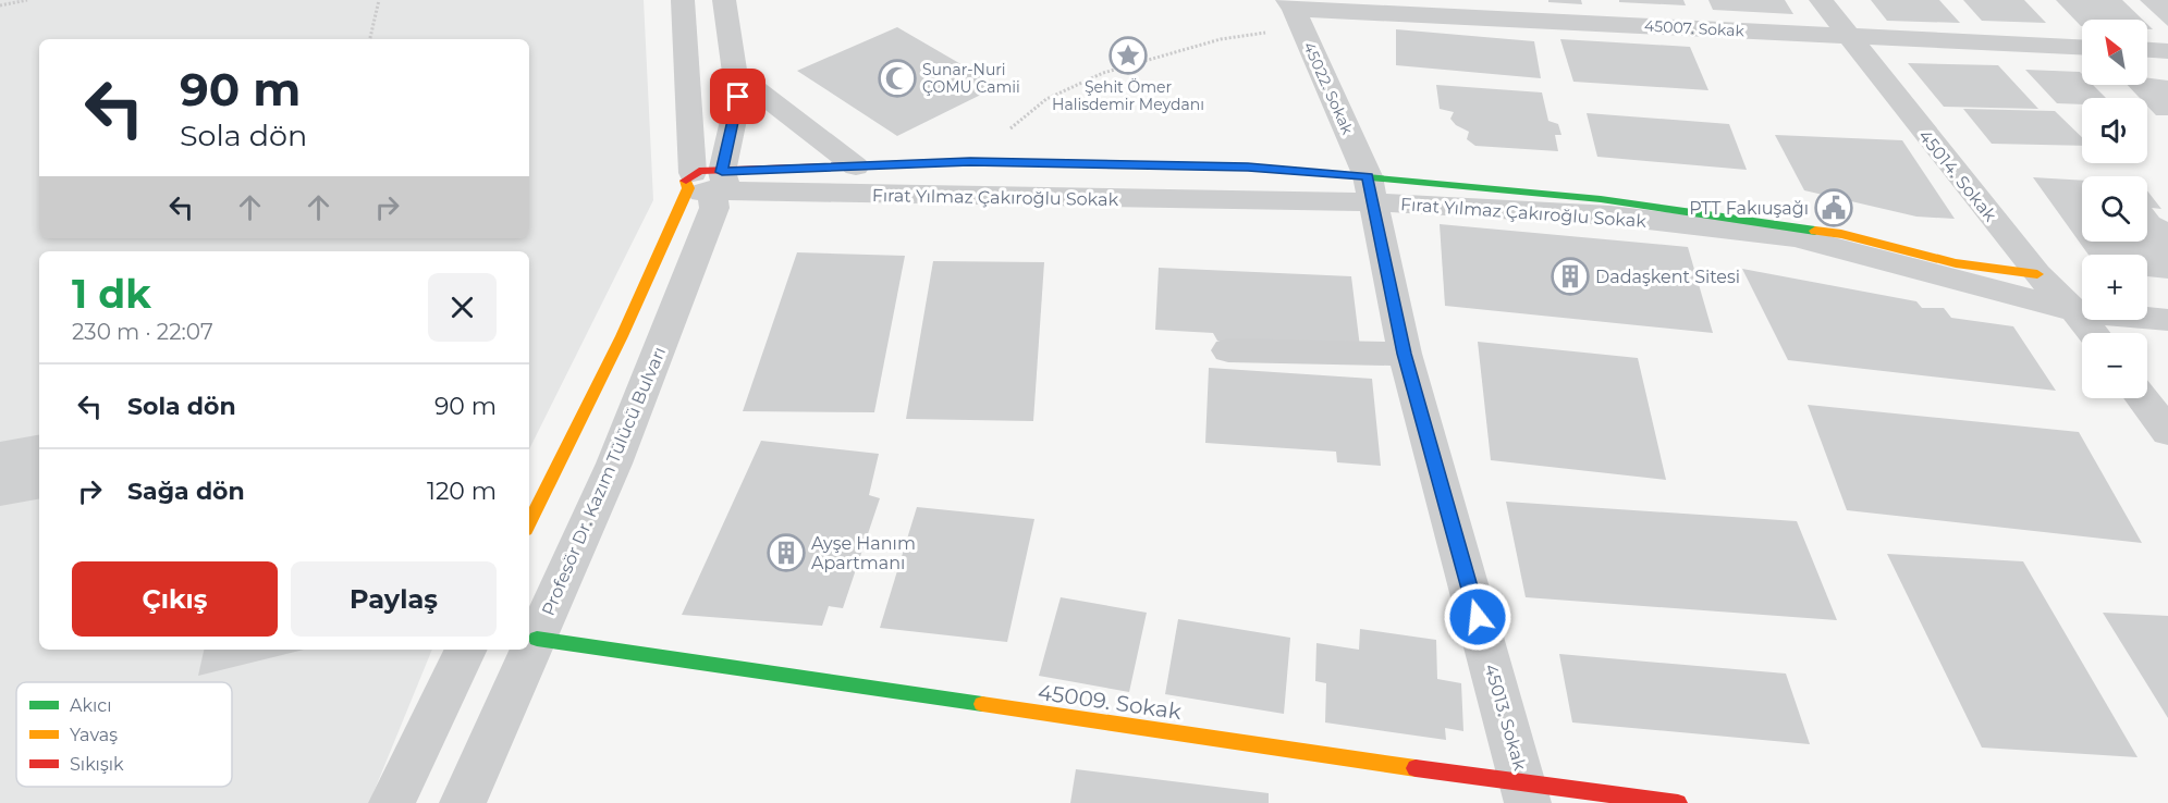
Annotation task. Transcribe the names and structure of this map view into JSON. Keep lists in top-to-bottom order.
{
  "streets": {
    "street": [
      "45007. Sokak",
      "45022. Sokak",
      "45014. Sokak",
      "Fırat Yılmaz Çakıroğlu Sokak",
      "Profesör Dr. Kazım Tülücü Bulvarı",
      "45009. Sokak",
      "45013. Sokak"
    ]
  },
  "crossings": [
    ["45007. Sokak", "45022. Sokak"],
    ["45007. Sokak", "45014. Sokak"],
    ["45022. Sokak", "Fırat Yılmaz Çakıroğlu Sokak"],
    ["45022. Sokak", "45013. Sokak"],
    ["45014. Sokak", "Fırat Yılmaz Çakıroğlu Sokak"],
    ["Fırat Yılmaz Çakıroğlu Sokak", "Profesör Dr. Kazım Tülücü Bulvarı"],
    ["Fırat Yılmaz Çakıroğlu Sokak", "45013. Sokak"],
    ["Profesör Dr. Kazım Tülücü Bulvarı", "45009. Sokak"],
    ["45009. Sokak", "45013. Sokak"]
  ],
  "places": {
    "place": ["Şehit Ömer Halisdemir Meydanı"],
    "mosque": ["Sunar-Nuri ÇOMU Camii"],
    "public building": ["PTT Fakıuşağı"],
    "building": ["Dadaşkent Sitesi", "Ayşe Hanım Apartmanı"]
  },
  "legend": ["Akıcı", "Yavaş", "Sıkışık"],
  "north": "top left",
  "page": {
    "map_buttons": ["+", "−"],
    "turn": ["90 m", "Sola dön"],
    "heading": ["1 dk", "230 m · 22:07"],
    "list": [
      {
        "name": "Sola dön",
        "value": "90 m"
      },
      {
        "name": "Sağa dön",
        "value": "120 m"
      }
    ],
    "buttons": ["Çıkış", "Paylaş"]
  }
}
